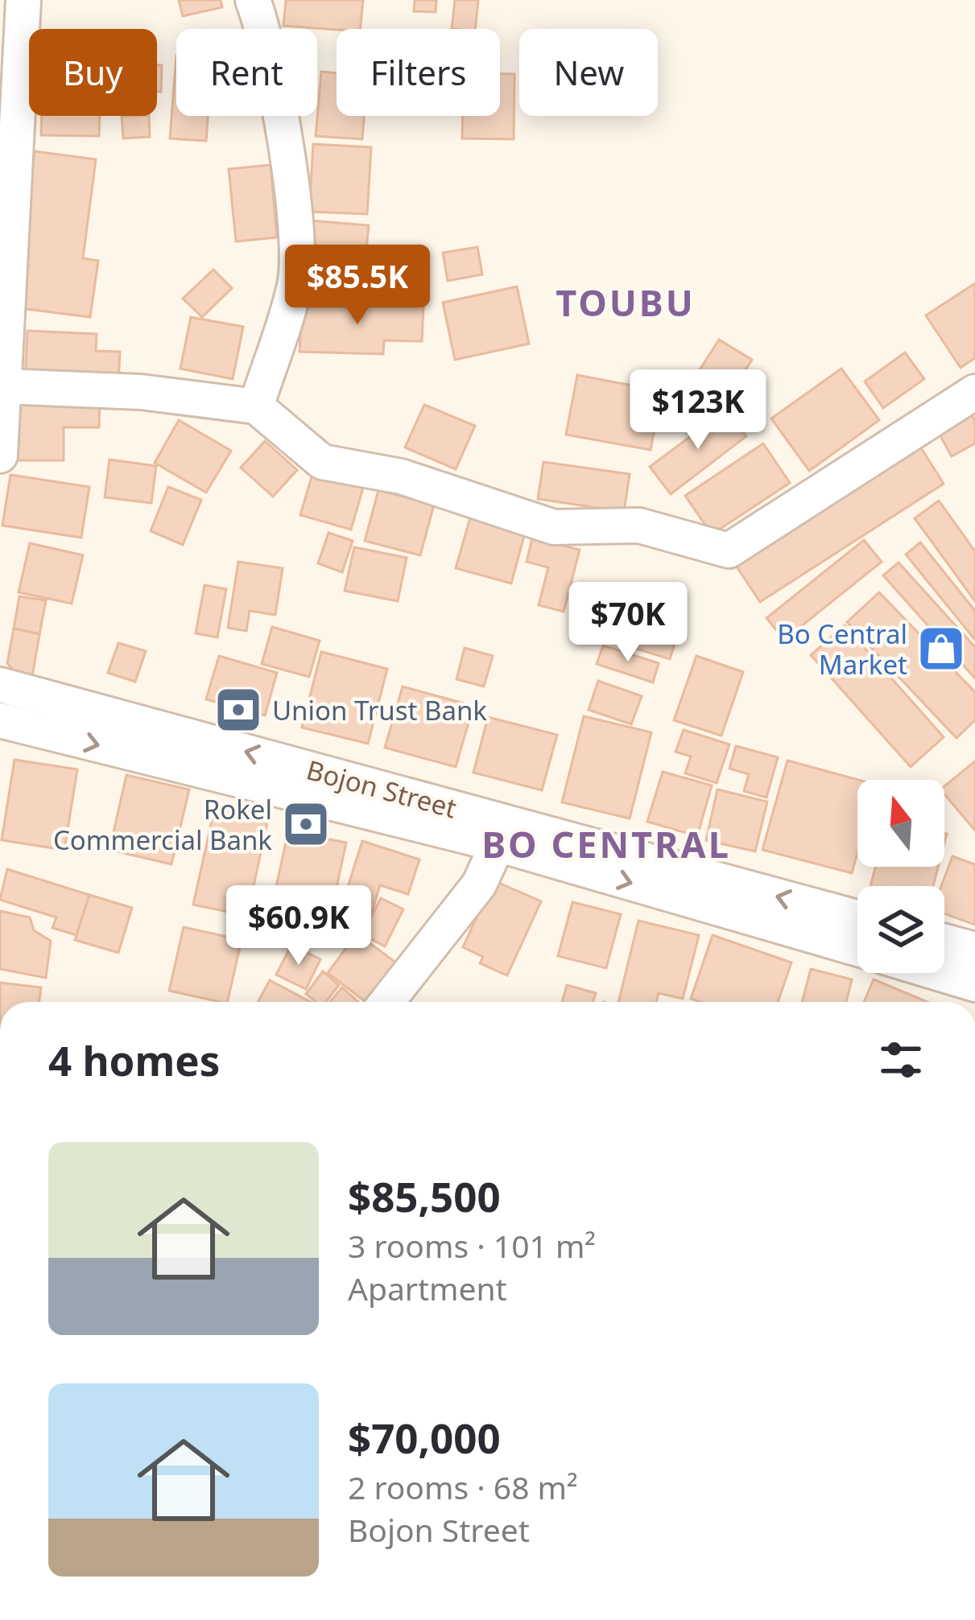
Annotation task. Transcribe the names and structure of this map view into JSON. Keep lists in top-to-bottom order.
{
  "streets": {
    "street": ["Bojon Street"]
  },
  "districts": ["TOUBU", "BO CENTRAL"],
  "places": {
    "shop": ["Bo Central Market"],
    "bank": ["Union Trust Bank", "Rokel Commercial Bank"]
  },
  "north": "top",
  "page": {
    "chip": [
      "Buy",
      "Rent",
      "Filters",
      "New"
    ],
    "price": [
      "$85.5K",
      "$123K",
      "$70K",
      "$60.9K"
    ],
    "heading": "4 homes",
    "list": [
      {
        "name": "$85,500",
        "note": "3 rooms · 101 m² · Apartment"
      },
      {
        "name": "$70,000",
        "note": "2 rooms · 68 m² · Bojon Street"
      }
    ]
  }
}
